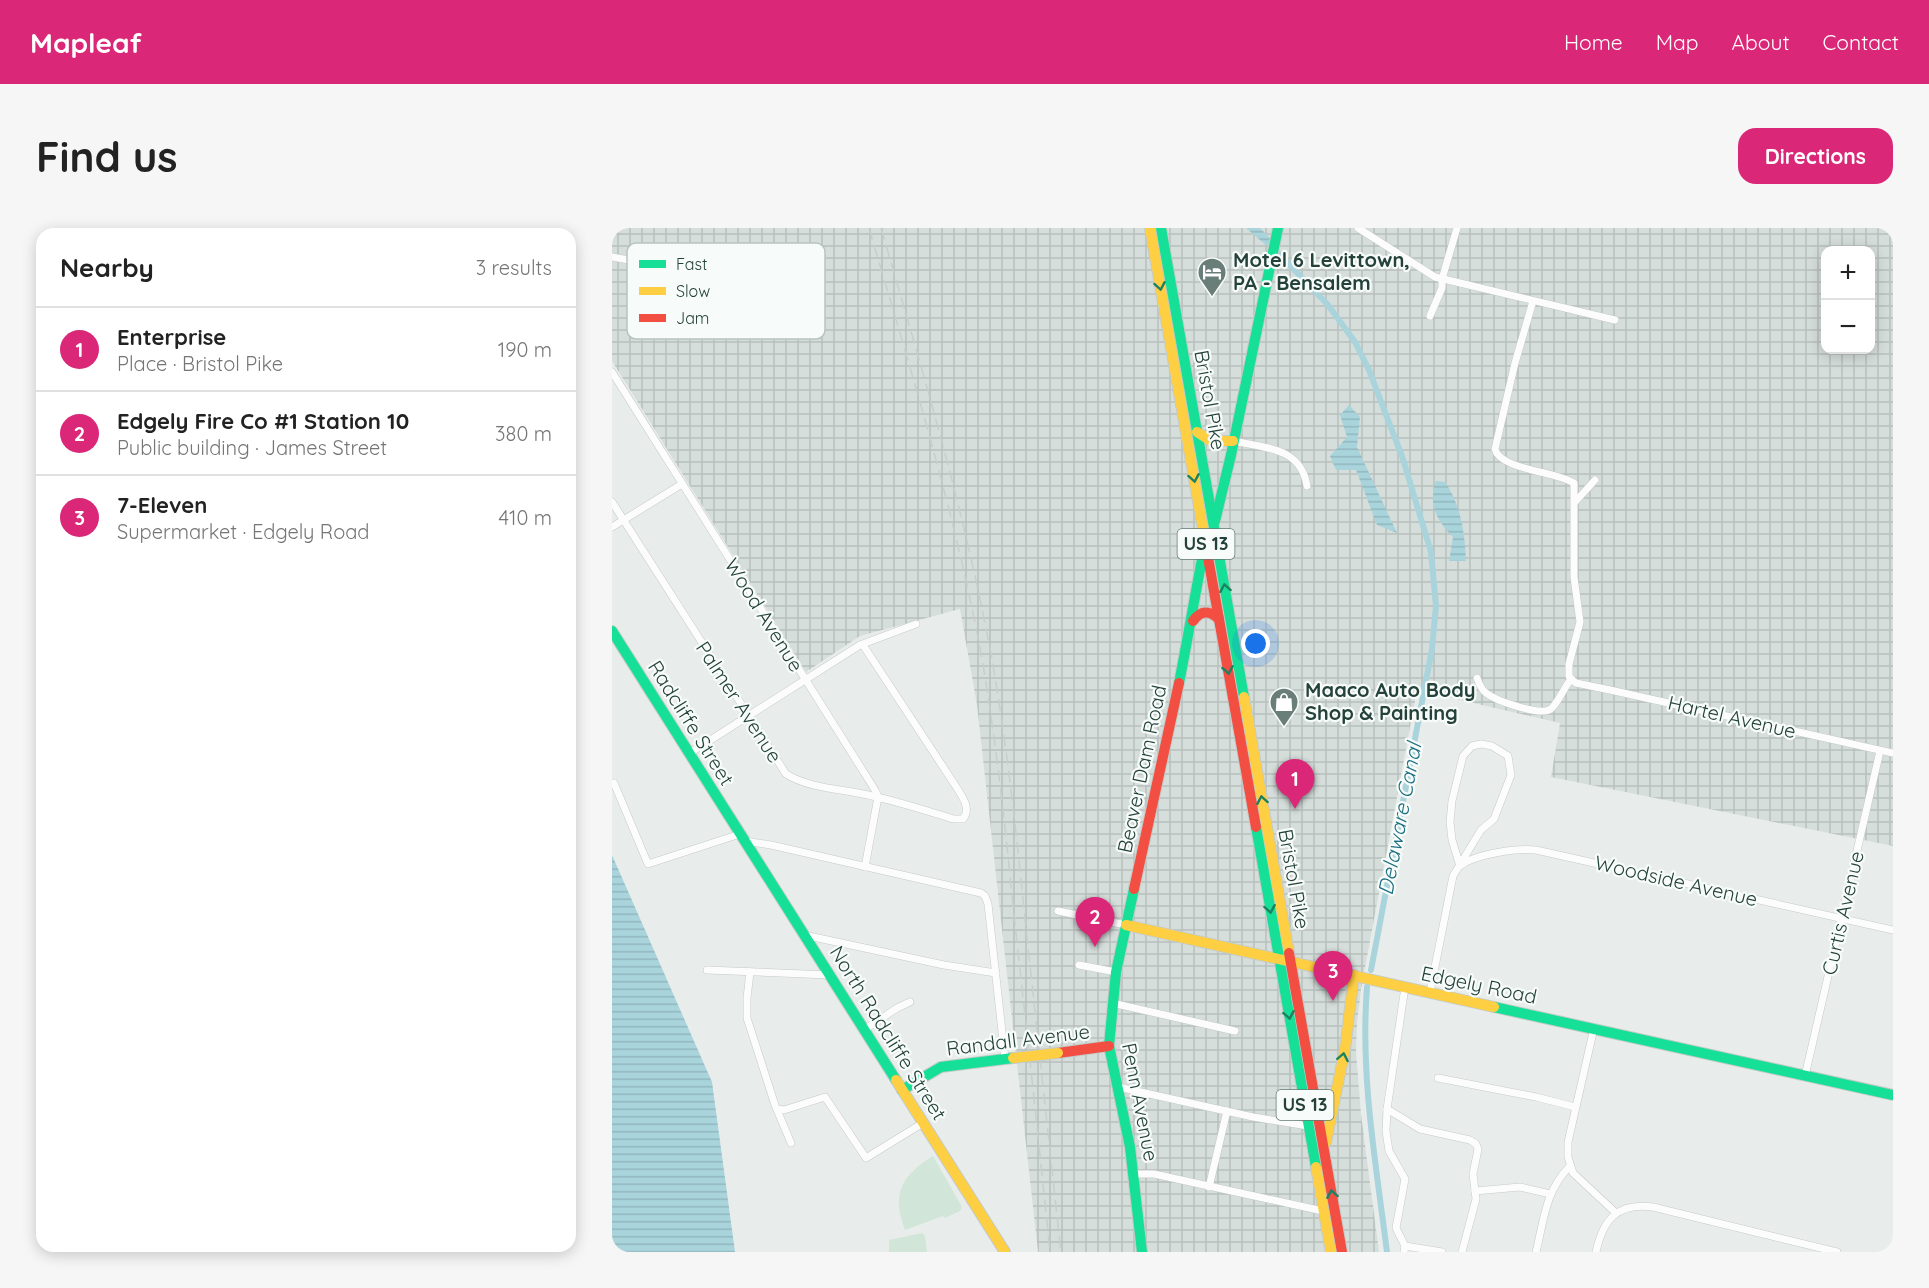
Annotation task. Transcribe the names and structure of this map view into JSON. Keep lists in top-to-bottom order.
{
  "streets": {
    "main road": [
      "Bristol Pike",
      "US 13",
      "Radcliffe Street",
      "Beaver Dam Road",
      "Edgely Road",
      "North Radcliffe Street",
      "Randall Avenue",
      "Penn Avenue"
    ],
    "street": [
      "Wood Avenue",
      "Palmer Avenue",
      "Hartel Avenue",
      "Woodside Avenue",
      "Curtis Avenue"
    ]
  },
  "crossings": [
    ["Bristol Pike", "Beaver Dam Road"],
    ["Bristol Pike", "Edgely Road"],
    ["Wood Avenue", "Palmer Avenue"],
    ["Hartel Avenue", "Curtis Avenue"],
    ["Radcliffe Street", "North Radcliffe Street"],
    ["Beaver Dam Road", "Edgely Road"],
    ["Beaver Dam Road", "Penn Avenue"],
    ["Woodside Avenue", "Curtis Avenue"],
    ["Curtis Avenue", "Edgely Road"],
    ["Edgely Road", "Penn Avenue"],
    ["North Radcliffe Street", "Randall Avenue"],
    ["Randall Avenue", "Penn Avenue"]
  ],
  "water": ["Delaware Canal"],
  "places": {
    "hotel": ["Motel 6 Levittown, PA - Bensalem"],
    "shop": ["Maaco Auto Body Shop & Painting"]
  },
  "legend": ["Fast", "Slow", "Jam"],
  "page": {
    "header": "Mapleaf",
    "nav": [
      "Home",
      "Map",
      "About",
      "Contact"
    ],
    "buttons": "Directions",
    "title": "Find us",
    "heading": ["Nearby", "3 results"],
    "map_buttons": ["+", "−"],
    "list": [
      {
        "mark": "1",
        "name": "Enterprise",
        "note": "Place · Bristol Pike",
        "value": "190 m"
      },
      {
        "mark": "2",
        "name": "Edgely Fire Co #1 Station 10",
        "note": "Public building · James Street",
        "value": "380 m"
      },
      {
        "mark": "3",
        "name": "7-Eleven",
        "note": "Supermarket · Edgely Road",
        "value": "410 m"
      }
    ],
    "pins": ["1", "2", "3"]
  }
}
